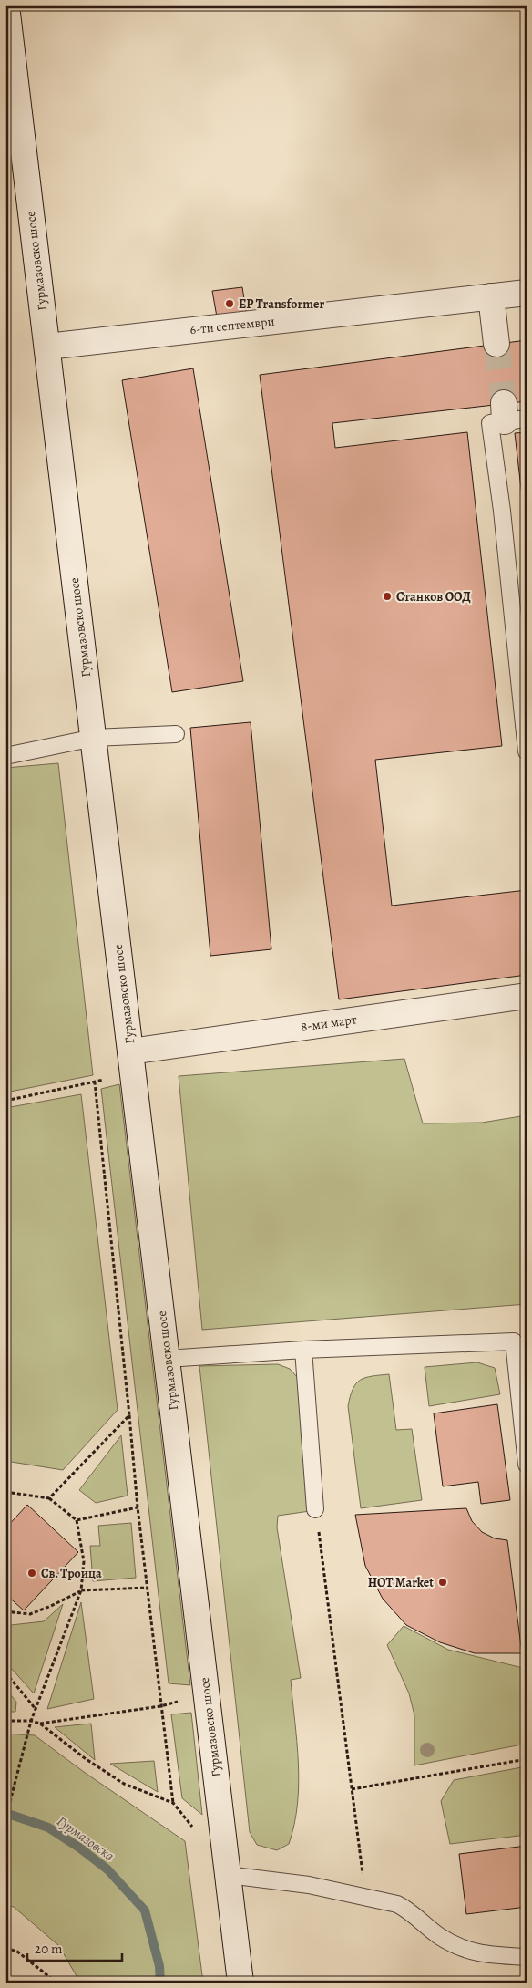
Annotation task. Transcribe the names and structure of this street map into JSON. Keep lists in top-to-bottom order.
{
  "streets": {
    "street": ["Гурмазовско шосе", "6-ти септември", "8-ми март"]
  },
  "crossings": [
    ["Гурмазовско шосе", "6-ти септември"],
    ["Гурмазовско шосе", "8-ми март"]
  ],
  "water": ["Гурмазовска"],
  "places": [
    "EP Transformer",
    "Станков ООД",
    "Св. Троица",
    "HOT Market"
  ],
  "scale_bar": "20 m"
}
